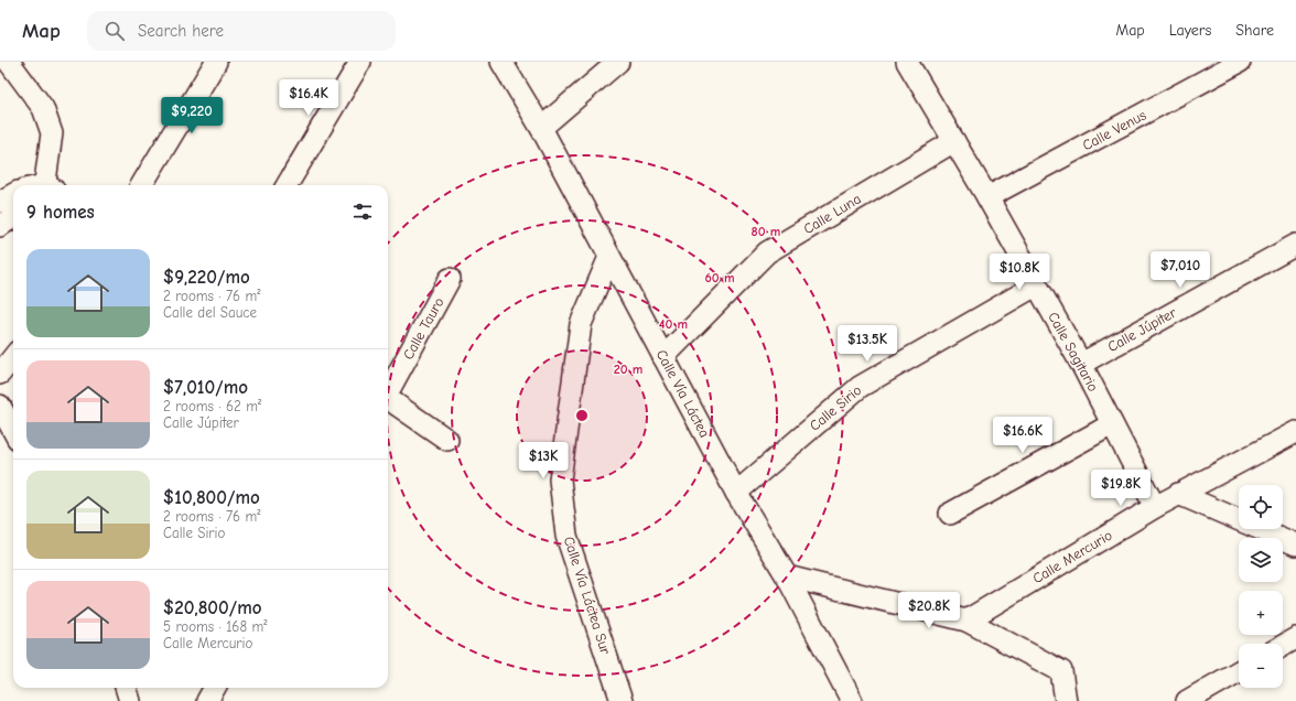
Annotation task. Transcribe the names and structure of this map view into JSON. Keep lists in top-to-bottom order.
{
  "streets": {
    "street": [
      "Calle Venus",
      "Calle Luna",
      "Calle Tauro",
      "Calle Júpiter",
      "Calle Sagitario",
      "Calle Vía Láctea",
      "Calle Sirio",
      "Calle Mercurio",
      "Calle Vía Láctea Sur"
    ]
  },
  "crossings": [
    ["Calle Venus", "Calle Sagitario"],
    ["Calle Luna", "Calle Sagitario"],
    ["Calle Luna", "Calle Vía Láctea"],
    ["Calle Júpiter", "Calle Sagitario"],
    ["Calle Sagitario", "Calle Sirio"],
    ["Calle Sagitario", "Calle Mercurio"],
    ["Calle Vía Láctea", "Calle Sirio"],
    ["Calle Vía Láctea", "Calle Vía Láctea Sur"]
  ],
  "page": {
    "header": "Map",
    "search": "Search here",
    "nav": ["Map", "Layers", "Share"],
    "price": [
      "$16.4K",
      "$9,220",
      "$7,010",
      "$10.8K",
      "$13.5K",
      "$16.6K",
      "$13K",
      "$19.8K",
      "$20.8K"
    ],
    "heading": "9 homes",
    "list": [
      {
        "name": "$9,220/mo",
        "note": "2 rooms · 76 m² · Calle del Sauce"
      },
      {
        "name": "$7,010/mo",
        "note": "2 rooms · 62 m² · Calle Júpiter"
      },
      {
        "name": "$10,800/mo",
        "note": "2 rooms · 76 m² · Calle Sirio"
      },
      {
        "name": "$20,800/mo",
        "note": "5 rooms · 168 m² · Calle Mercurio"
      }
    ],
    "map_buttons": ["+", "−"]
  },
  "rings": [
    "80 m",
    "60 m",
    "40 m",
    "20 m"
  ]
}
